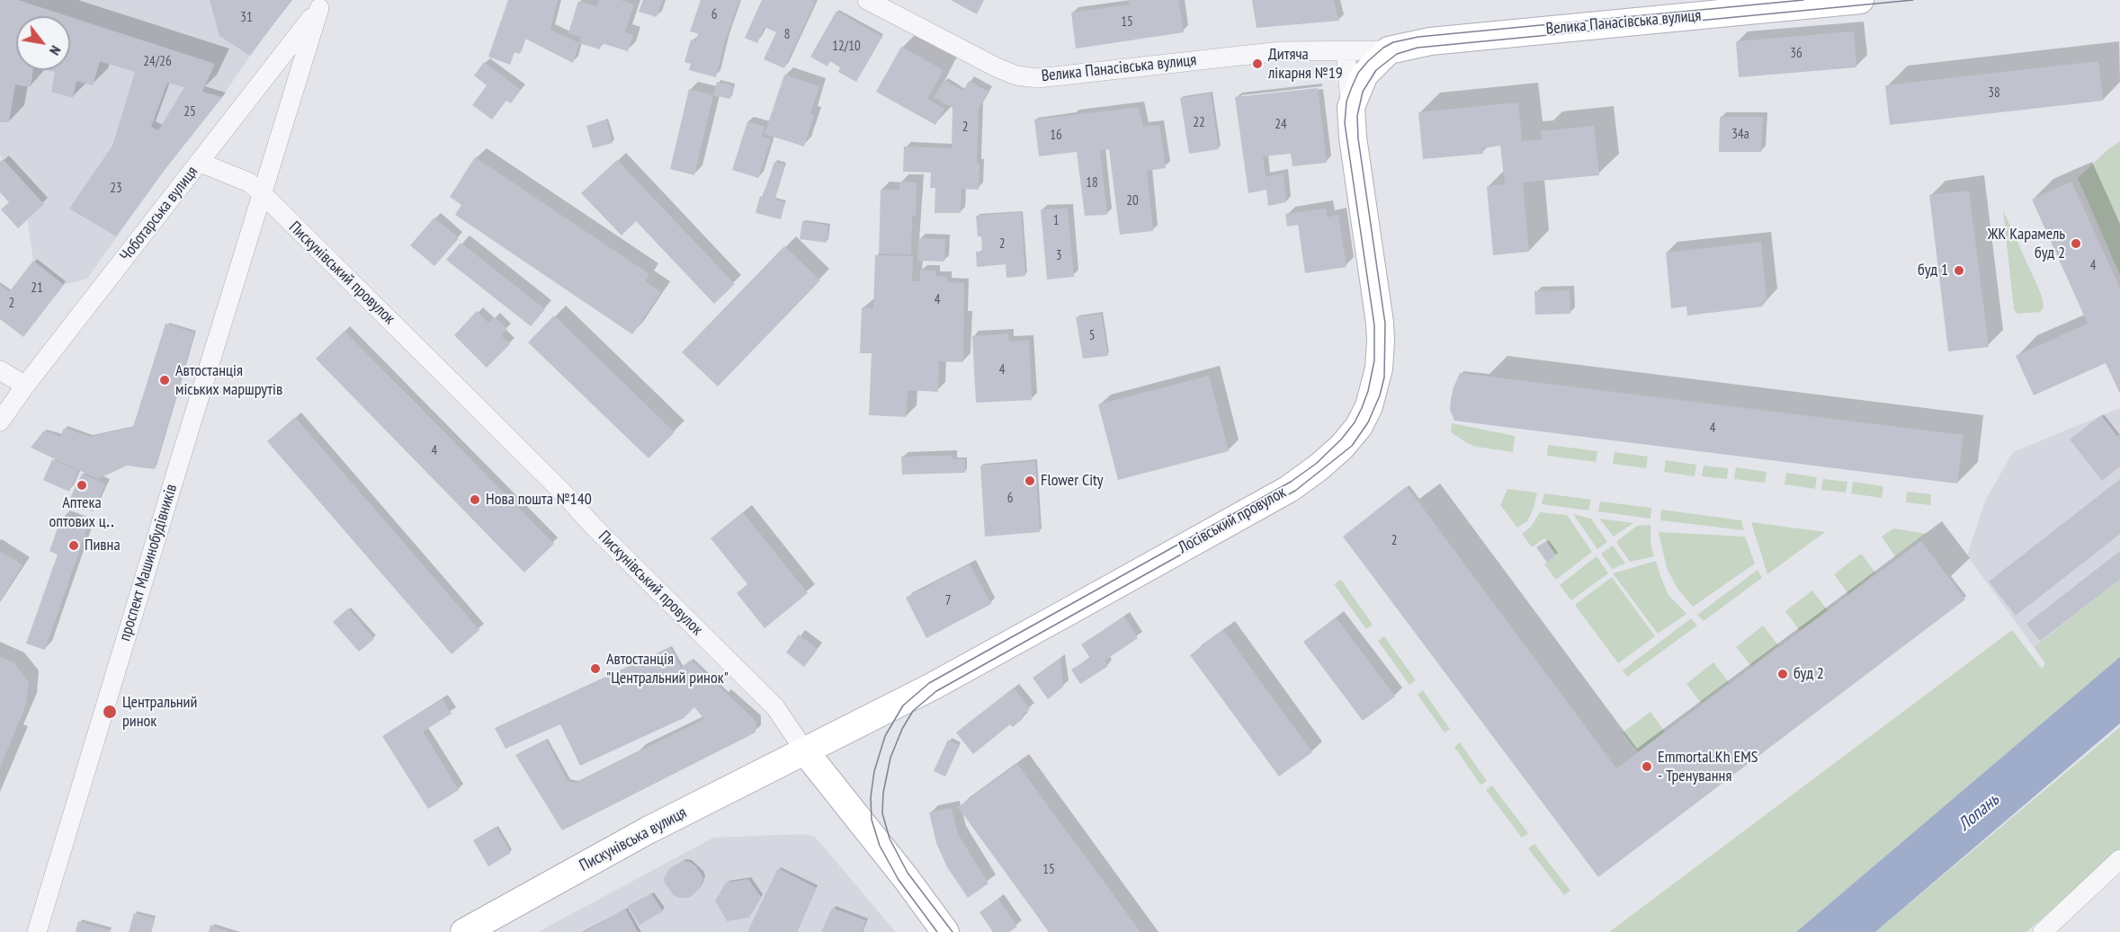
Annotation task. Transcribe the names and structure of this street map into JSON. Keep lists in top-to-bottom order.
{
  "streets": {
    "street": [
      "Велика Панасівська вулиця",
      "Чоботарська вулиця",
      "Пискунівський провулок",
      "Лосівський провулок",
      "проспект Машинобудівників",
      "Пискунівська вулиця"
    ]
  },
  "crossings": [
    ["Велика Панасівська вулиця", "Лосівський провулок"],
    ["Чоботарська вулиця", "Пискунівський провулок"],
    ["Чоботарська вулиця", "проспект Машинобудівників"],
    ["Пискунівський провулок", "Лосівський провулок"],
    ["Пискунівський провулок", "проспект Машинобудівників"],
    ["Пискунівський провулок", "Пискунівська вулиця"],
    ["Лосівський провулок", "Пискунівська вулиця"]
  ],
  "water": ["Лопань"],
  "places": [
    "Дитяча лікарня №19",
    "ЖК Карамель буд 2",
    "буд 1",
    "Автостанція міських маршрутів",
    "Flower City",
    "Аптека оптових ц‥",
    "Нова пошта №140",
    "Пивна",
    "Автостанція \"Центральний ринок\"",
    "буд 2",
    "Центральний ринок",
    "Emmortal.Kh EMS - Тренування"
  ],
  "house_numbers": [
    "6",
    "31",
    "15",
    "8",
    "12/10",
    "36",
    "24/26",
    "38",
    "25",
    "22",
    "24",
    "2",
    "34а",
    "16",
    "18",
    "23",
    "20",
    "1",
    "2",
    "3",
    "4",
    "21",
    "4",
    "2",
    "5",
    "4",
    "4",
    "4",
    "6",
    "2",
    "7",
    "15"
  ],
  "north": "bottom right"
}
